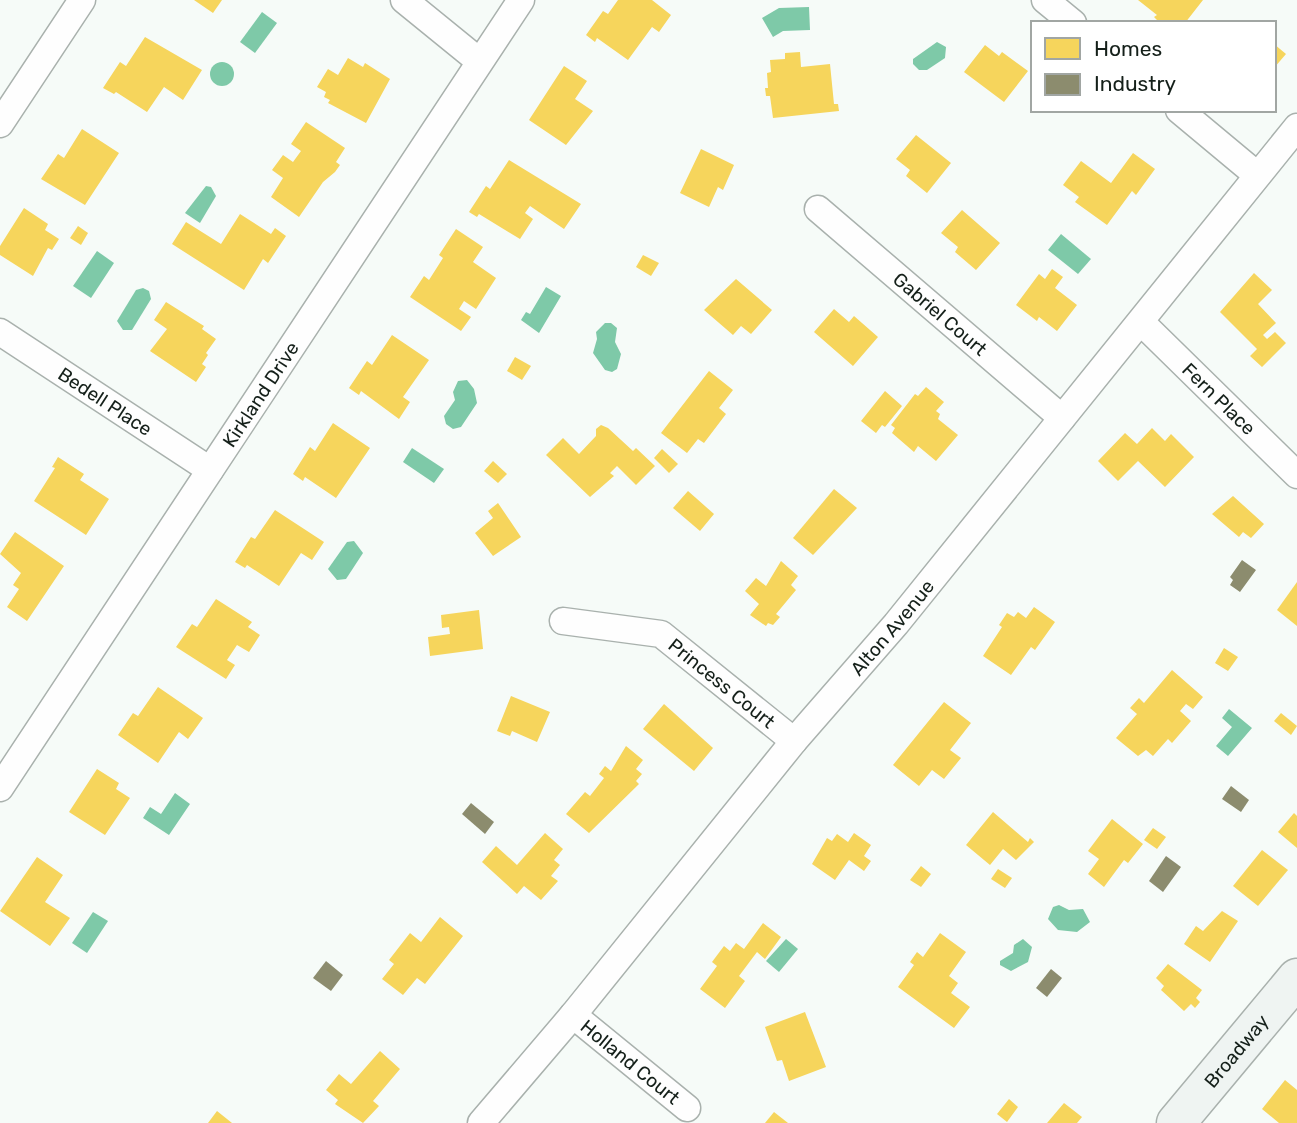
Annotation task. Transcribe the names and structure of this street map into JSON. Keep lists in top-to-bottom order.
{
  "streets": {
    "main road": ["Broadway"],
    "street": [
      "Gabriel Court",
      "Kirkland Drive",
      "Fern Place",
      "Bedell Place",
      "Alton Avenue",
      "Princess Court",
      "Holland Court"
    ]
  },
  "crossings": [
    ["Gabriel Court", "Alton Avenue"],
    ["Kirkland Drive", "Bedell Place"],
    ["Fern Place", "Alton Avenue"],
    ["Alton Avenue", "Princess Court"],
    ["Alton Avenue", "Holland Court"]
  ],
  "legend": ["Homes", "Industry"]
}
